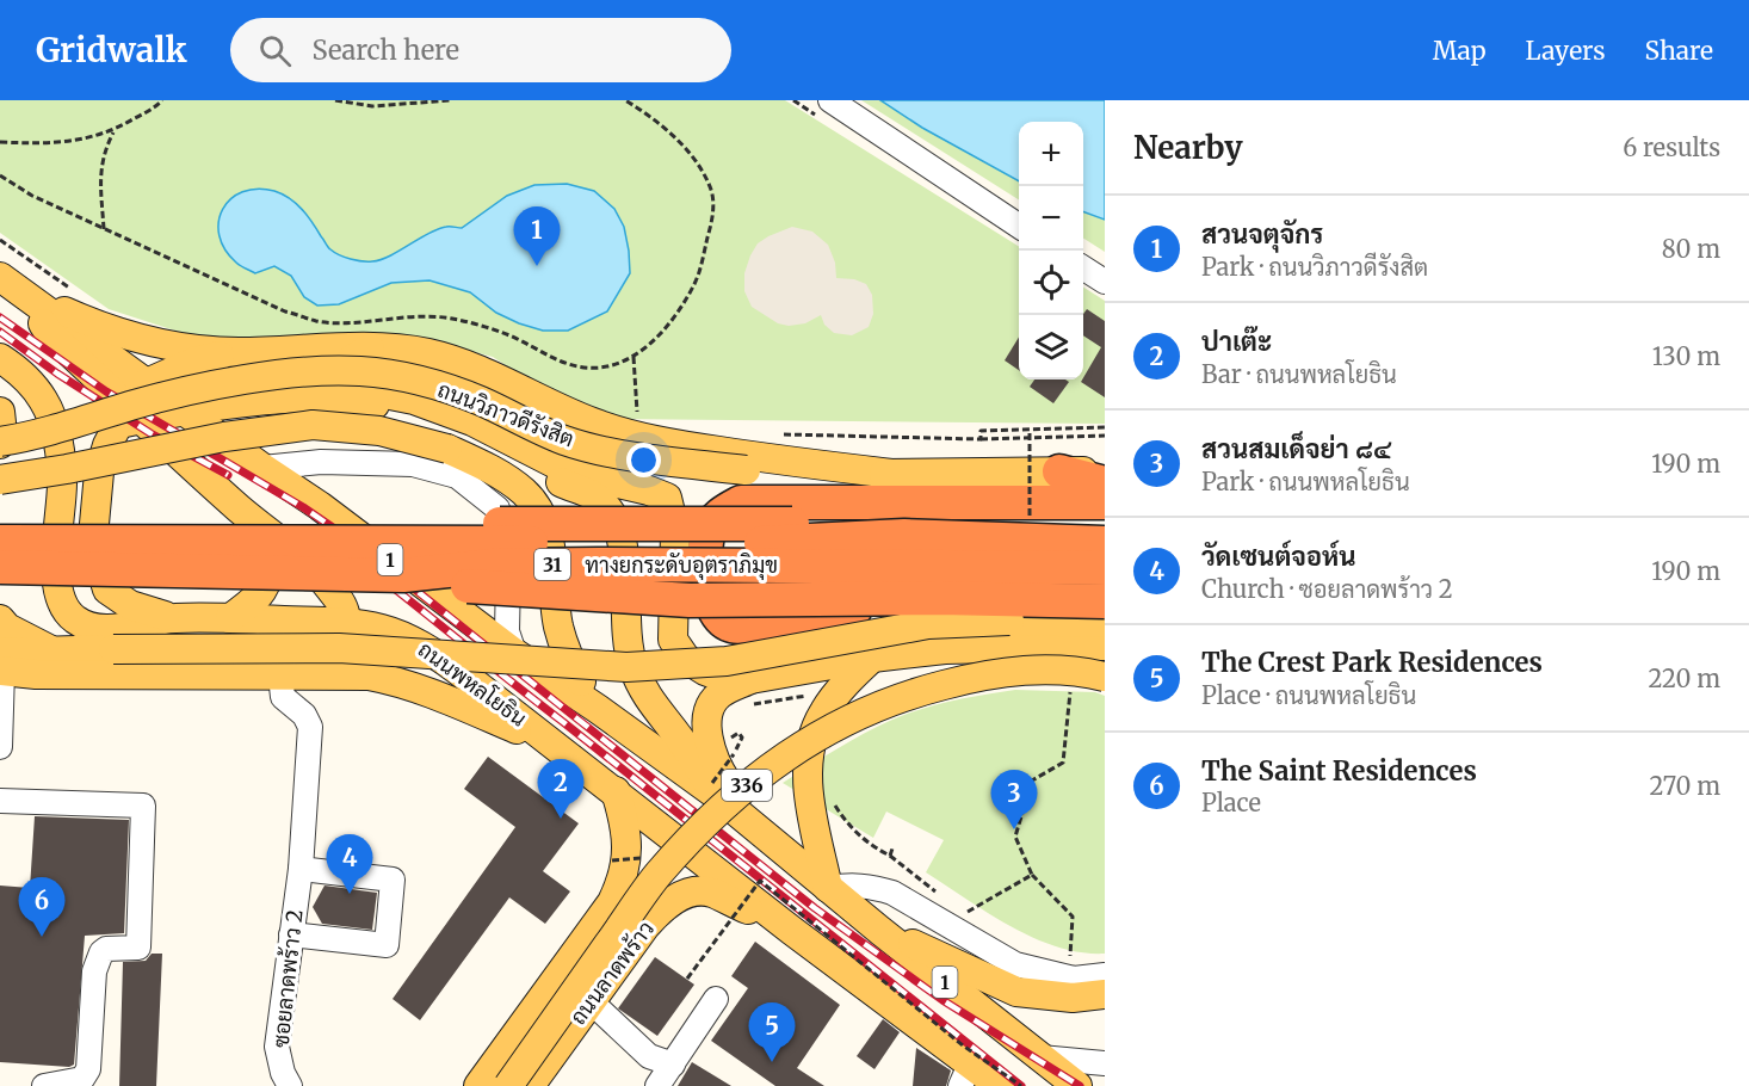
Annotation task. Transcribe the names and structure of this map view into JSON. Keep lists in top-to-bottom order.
{
  "streets": {
    "highway": ["31", "ทางยกระดับอุตราภิมุข"],
    "main road": [
      "ถนนวิภาวดีรังสิต",
      "1",
      "ถนนพหลโยธิน",
      "336",
      "ถนนลาดพร้าว"
    ],
    "street": ["ซอยลาดพร้าว 2"]
  },
  "crossings": [
    ["ถนนพหลโยธิน", "ถนนลาดพร้าว"]
  ],
  "page": {
    "header": "Gridwalk",
    "search": "Search here",
    "nav": ["Map", "Layers", "Share"],
    "heading": ["Nearby", "6 results"],
    "map_buttons": ["+", "−"],
    "list": [
      {
        "mark": "1",
        "name": "สวนจตุจักร",
        "note": "Park · ถนนวิภาวดีรังสิต",
        "value": "80 m"
      },
      {
        "mark": "2",
        "name": "ปาเต๊ะ",
        "note": "Bar · ถนนพหลโยธิน",
        "value": "130 m"
      },
      {
        "mark": "3",
        "name": "สวนสมเด็จย่า ๘๔",
        "note": "Park · ถนนพหลโยธิน",
        "value": "190 m"
      },
      {
        "mark": "4",
        "name": "วัดเซนต์จอห์น",
        "note": "Church · ซอยลาดพร้าว 2",
        "value": "190 m"
      },
      {
        "mark": "5",
        "name": "The Crest Park Residences",
        "note": "Place · ถนนพหลโยธิน",
        "value": "220 m"
      },
      {
        "mark": "6",
        "name": "The Saint Residences",
        "note": "Place",
        "value": "270 m"
      }
    ],
    "pins": [
      "1",
      "2",
      "3",
      "4",
      "6",
      "5"
    ]
  }
}
